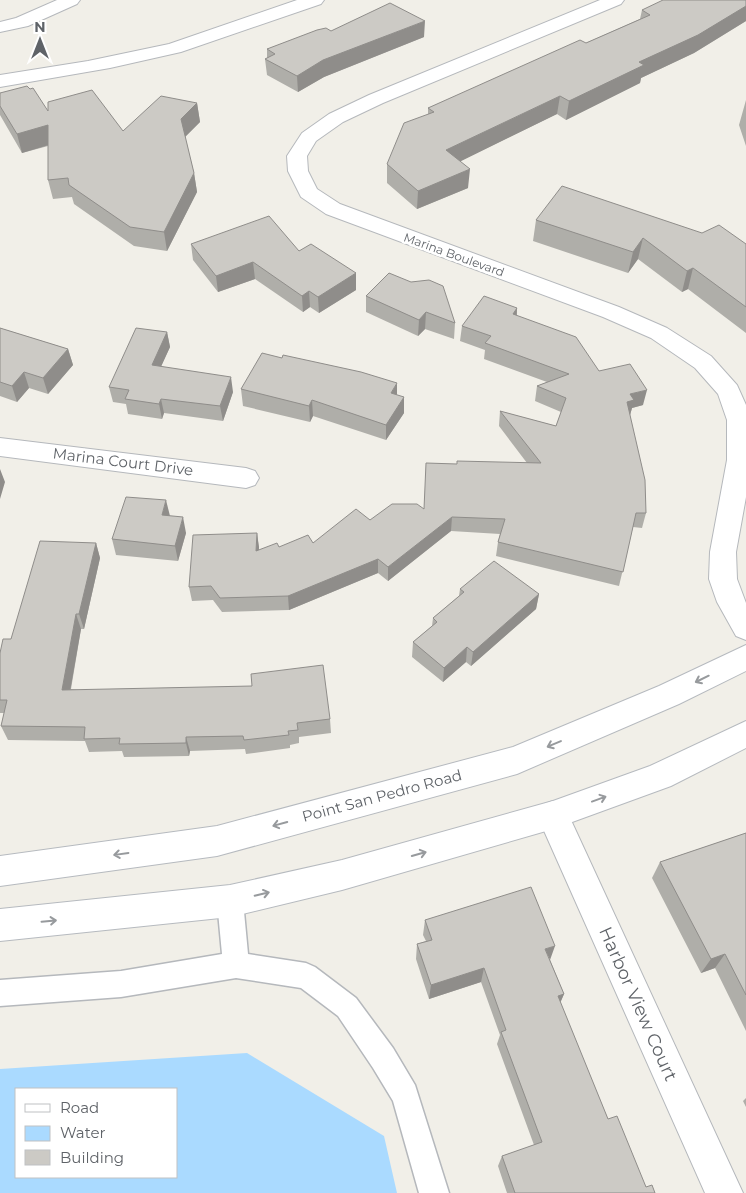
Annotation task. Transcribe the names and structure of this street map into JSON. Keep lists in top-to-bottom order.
{
  "streets": {
    "street": [
      "Marina Boulevard",
      "Marina Court Drive",
      "Point San Pedro Road",
      "Harbor View Court"
    ]
  },
  "legend": ["Road", "Water", "Building"],
  "north": "top"
}
